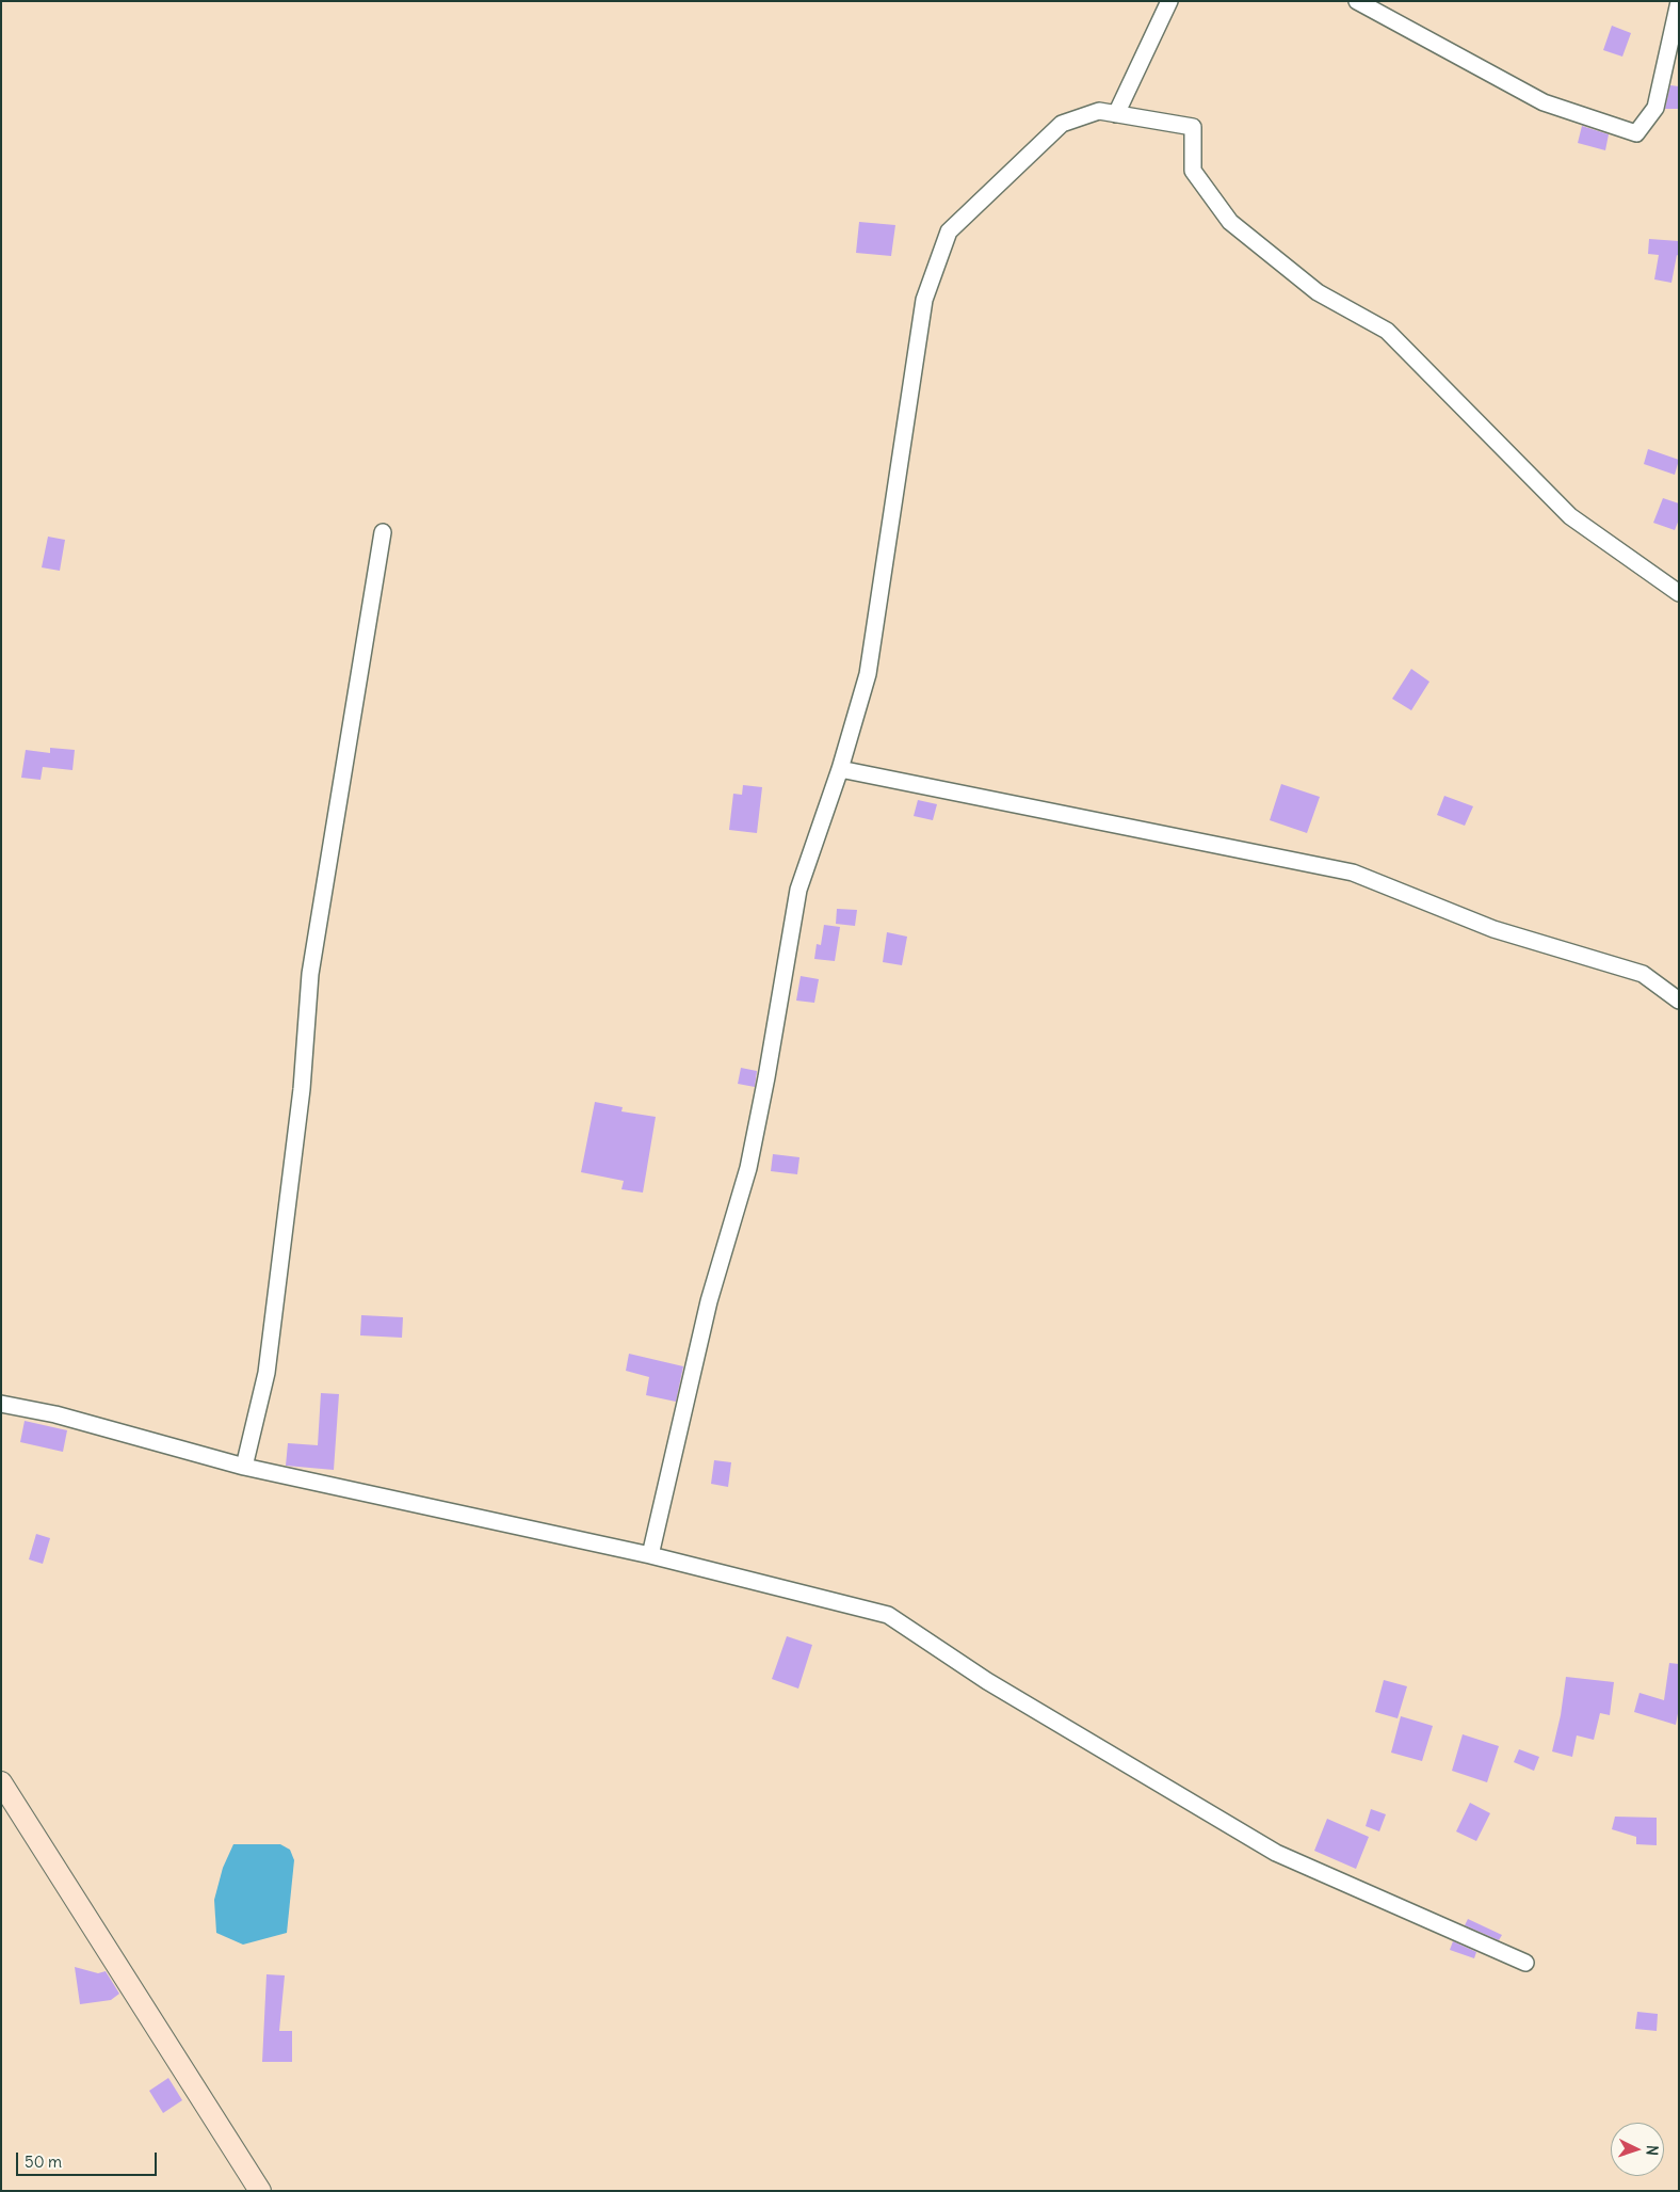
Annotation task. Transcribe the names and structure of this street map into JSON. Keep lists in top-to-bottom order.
{
  "scale_bar": "50 m",
  "north": "right"
}
